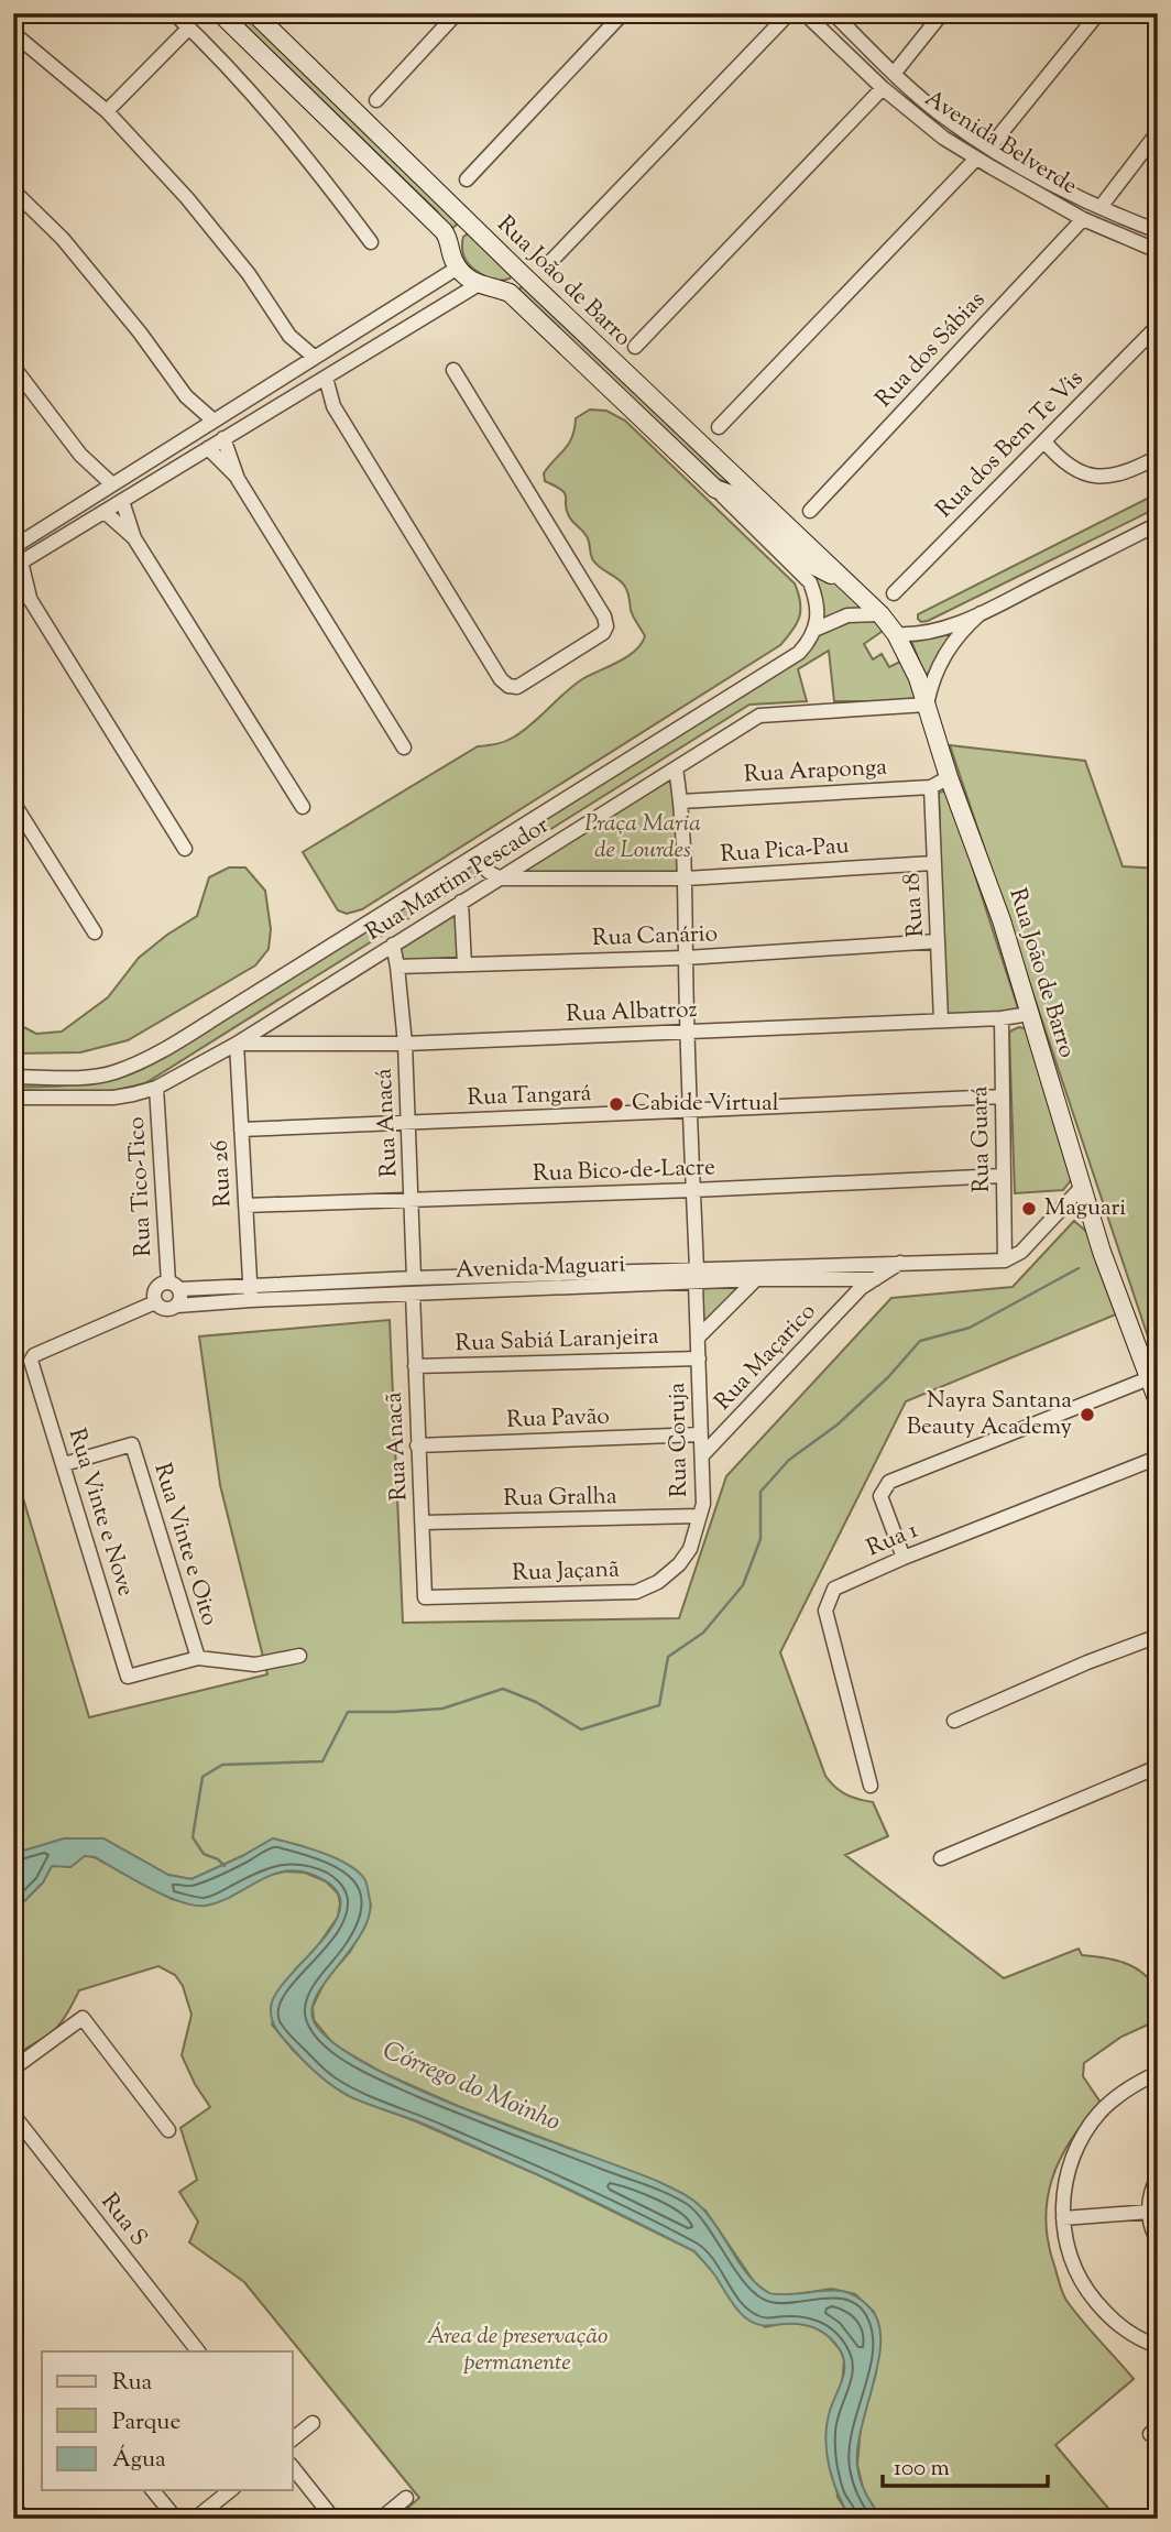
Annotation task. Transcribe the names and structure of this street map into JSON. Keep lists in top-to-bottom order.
{
  "streets": {
    "street": [
      "Avenida Belverde",
      "Rua João de Barro",
      "Rua dos Sábias",
      "Rua dos Bem Te Vis",
      "Rua Araponga",
      "Rua Pica-Pau",
      "Rua Martim Pescador",
      "Rua 18",
      "Rua Canário",
      "Rua Albatroz",
      "Rua Tangará",
      "Rua Anacá",
      "Rua Guará",
      "Rua Bico-de-Lacre",
      "Rua 26",
      "Rua Tico-Tico",
      "Avenida Maguari",
      "Rua Sabiá Laranjeira",
      "Rua Maçarico",
      "Rua Pavão",
      "Rua Coruja",
      "Rua Anacã",
      "Rua Gralha",
      "Rua Vinte e Nove",
      "Rua 1",
      "Rua Vinte e Oito",
      "Rua Jaçanã",
      "Rua S"
    ]
  },
  "crossings": [
    ["Avenida Belverde", "Rua dos Sábias"],
    ["Rua João de Barro", "Rua Araponga"],
    ["Rua João de Barro", "Rua Martim Pescador"],
    ["Rua João de Barro", "Rua Albatroz"],
    ["Rua Araponga", "Rua 18"],
    ["Rua Araponga", "Rua Coruja"],
    ["Rua Pica-Pau", "Rua Martim Pescador"],
    ["Rua Pica-Pau", "Rua 18"],
    ["Rua Pica-Pau", "Rua Coruja"],
    ["Rua Martim Pescador", "Rua Albatroz"],
    ["Rua Martim Pescador", "Rua 26"],
    ["Rua Martim Pescador", "Rua Tico-Tico"],
    ["Rua Martim Pescador", "Rua Coruja"],
    ["Rua 18", "Rua Canário"],
    ["Rua 18", "Rua Albatroz"],
    ["Rua Canário", "Rua Anacá"],
    ["Rua Canário", "Rua Coruja"],
    ["Rua Albatroz", "Rua Anacá"],
    ["Rua Albatroz", "Rua Guará"],
    ["Rua Albatroz", "Rua 26"],
    ["Rua Albatroz", "Rua Coruja"],
    ["Rua Tangará", "Rua Anacá"],
    ["Rua Tangará", "Rua Guará"],
    ["Rua Tangará", "Rua 26"],
    ["Rua Tangará", "Rua Coruja"],
    ["Rua Anacá", "Rua Bico-de-Lacre"],
    ["Rua Anacá", "Avenida Maguari"],
    ["Rua Guará", "Rua Bico-de-Lacre"],
    ["Rua Guará", "Avenida Maguari"],
    ["Rua Bico-de-Lacre", "Rua 26"],
    ["Rua Bico-de-Lacre", "Rua Coruja"],
    ["Rua 26", "Avenida Maguari"],
    ["Rua Tico-Tico", "Avenida Maguari"],
    ["Rua Tico-Tico", "Rua Vinte e Nove"],
    ["Avenida Maguari", "Rua Maçarico"],
    ["Avenida Maguari", "Rua Coruja"],
    ["Avenida Maguari", "Rua Anacã"],
    ["Avenida Maguari", "Rua Vinte e Nove"],
    ["Rua Sabiá Laranjeira", "Rua Coruja"],
    ["Rua Sabiá Laranjeira", "Rua Anacã"],
    ["Rua Maçarico", "Rua Coruja"],
    ["Rua Pavão", "Rua Coruja"],
    ["Rua Pavão", "Rua Anacã"],
    ["Rua Coruja", "Rua Gralha"],
    ["Rua Coruja", "Rua Jaçanã"],
    ["Rua Anacã", "Rua Gralha"],
    ["Rua Anacã", "Rua Jaçanã"],
    ["Rua Vinte e Nove", "Rua Vinte e Oito"]
  ],
  "water": ["Córrego do Moinho"],
  "parks": ["Praça Maria de Lourdes", "Área de preservação permanente"],
  "places": ["Cabide Virtual", "Maguari", "Nayra Santana Beauty Academy"],
  "legend": ["Rua", "Parque", "Água"],
  "scale_bar": "100 m"
}
